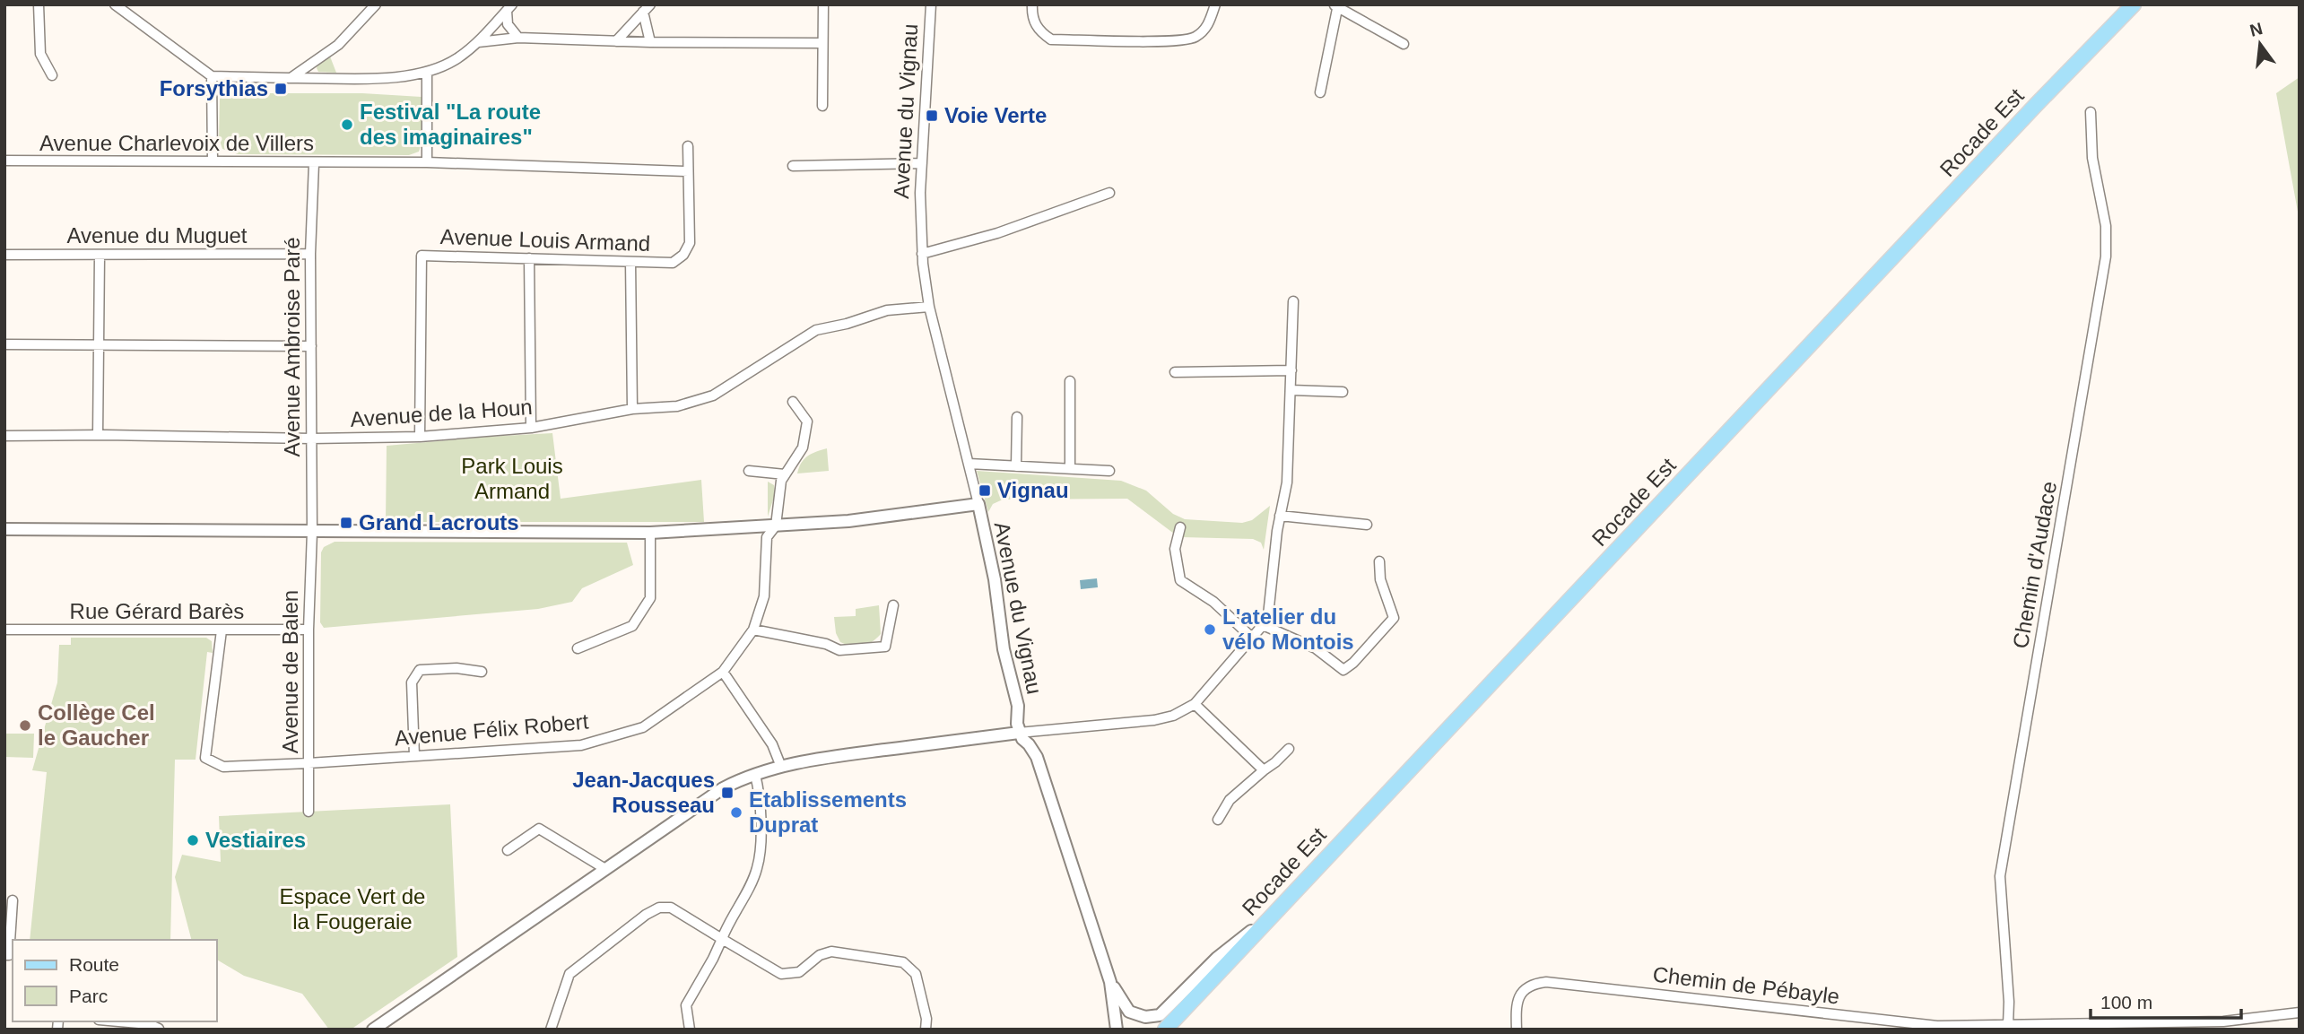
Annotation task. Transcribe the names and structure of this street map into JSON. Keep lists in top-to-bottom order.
{
  "streets": {
    "main road": ["Rocade Est"],
    "street": [
      "Avenue du Vignau",
      "Avenue Charlevoix de Villers",
      "Avenue du Muguet",
      "Avenue Louis Armand",
      "Avenue Ambroise Paré",
      "Avenue de la Houn",
      "Chemin d'Audace",
      "Rue Gérard Barès",
      "Avenue de Balen",
      "Avenue Félix Robert",
      "Chemin de Pébayle"
    ]
  },
  "crossings": [
    ["Avenue du Vignau", "Avenue de la Houn"],
    ["Avenue Charlevoix de Villers", "Avenue Louis Armand"],
    ["Avenue Charlevoix de Villers", "Avenue Ambroise Paré"],
    ["Avenue du Muguet", "Avenue Ambroise Paré"],
    ["Avenue Louis Armand", "Avenue de la Houn"],
    ["Avenue Ambroise Paré", "Avenue de la Houn"],
    ["Avenue Ambroise Paré", "Avenue de Balen"],
    ["Chemin d'Audace", "Chemin de Pébayle"],
    ["Rue Gérard Barès", "Avenue de Balen"],
    ["Rue Gérard Barès", "Avenue Félix Robert"],
    ["Avenue de Balen", "Avenue Félix Robert"]
  ],
  "parks": ["Park Louis Armand", "Espace Vert de la Fougeraie"],
  "places": {
    "transit": [
      "Forsythias",
      "Voie Verte",
      "Vignau",
      "Grand Lacrouts",
      "Jean-Jacques Rousseau"
    ],
    "other": [
      "Festival \"La route des imaginaires\"",
      "L'atelier du vélo Montois",
      "Collège Cel le Gaucher",
      "Etablissements Duprat",
      "Vestiaires"
    ]
  },
  "legend": ["Route", "Parc"],
  "scale_bar": "100 m",
  "north": "top"
}
